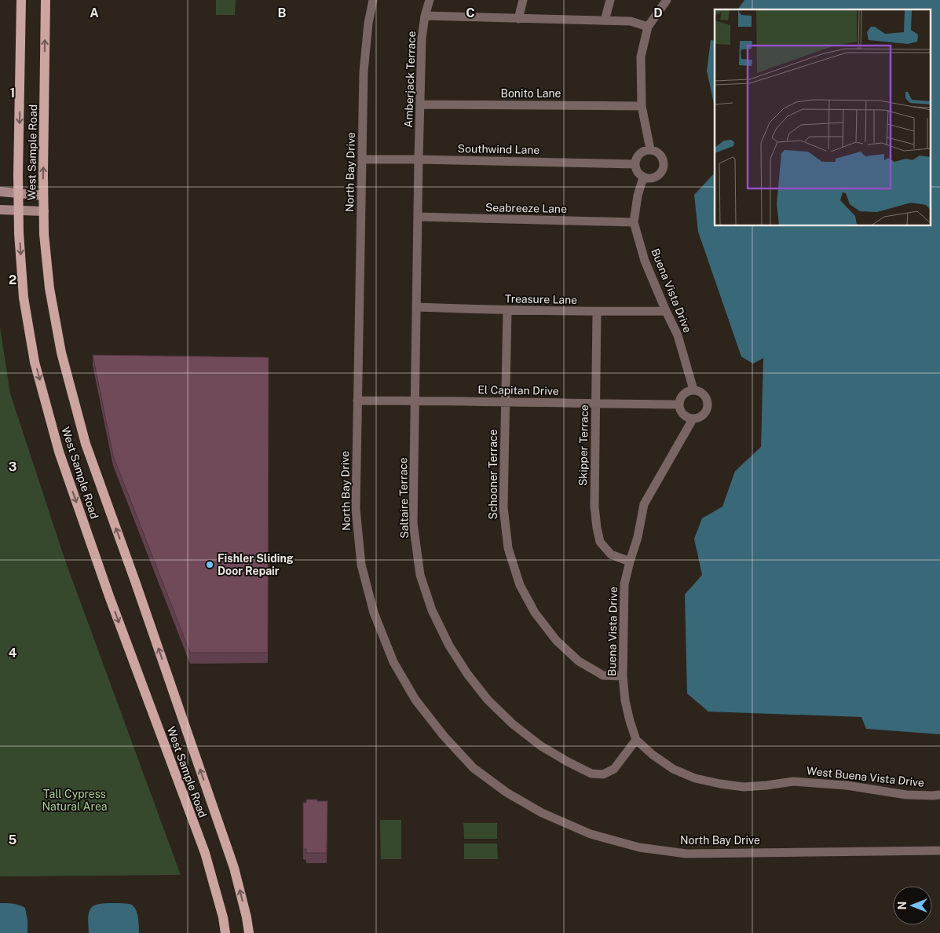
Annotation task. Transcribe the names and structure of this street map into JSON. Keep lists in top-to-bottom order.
{
  "streets": {
    "main road": ["West Sample Road"],
    "street": [
      "Amberjack Terrace",
      "Bonito Lane",
      "Southwind Lane",
      "North Bay Drive",
      "Seabreeze Lane",
      "Buena Vista Drive",
      "Treasure Lane",
      "El Capitan Drive",
      "Skipper Terrace",
      "Schooner Terrace",
      "Saltaire Terrace",
      "West Buena Vista Drive"
    ]
  },
  "crossings": [
    ["Amberjack Terrace", "Bonito Lane"],
    ["Amberjack Terrace", "Southwind Lane"],
    ["Amberjack Terrace", "Saltaire Terrace"],
    ["Southwind Lane", "North Bay Drive"],
    ["Southwind Lane", "Buena Vista Drive"],
    ["Southwind Lane", "Saltaire Terrace"],
    ["North Bay Drive", "El Capitan Drive"],
    ["Seabreeze Lane", "Buena Vista Drive"],
    ["Seabreeze Lane", "Saltaire Terrace"],
    ["Buena Vista Drive", "Treasure Lane"],
    ["Buena Vista Drive", "El Capitan Drive"],
    ["Buena Vista Drive", "Skipper Terrace"],
    ["Buena Vista Drive", "Schooner Terrace"],
    ["Buena Vista Drive", "Saltaire Terrace"],
    ["Buena Vista Drive", "West Buena Vista Drive"],
    ["Treasure Lane", "Skipper Terrace"],
    ["Treasure Lane", "Schooner Terrace"],
    ["Treasure Lane", "Saltaire Terrace"],
    ["El Capitan Drive", "Skipper Terrace"],
    ["El Capitan Drive", "Schooner Terrace"],
    ["El Capitan Drive", "Saltaire Terrace"],
    ["Saltaire Terrace", "West Buena Vista Drive"]
  ],
  "parks": ["Tall Cypress Natural Area"],
  "places": ["Fishler Sliding Door Repair"],
  "north": "left",
  "grid": {
    "columns": [
      "A",
      "B",
      "C",
      "D"
    ],
    "rows": [
      "1",
      "2",
      "3",
      "4",
      "5"
    ]
  }
}
